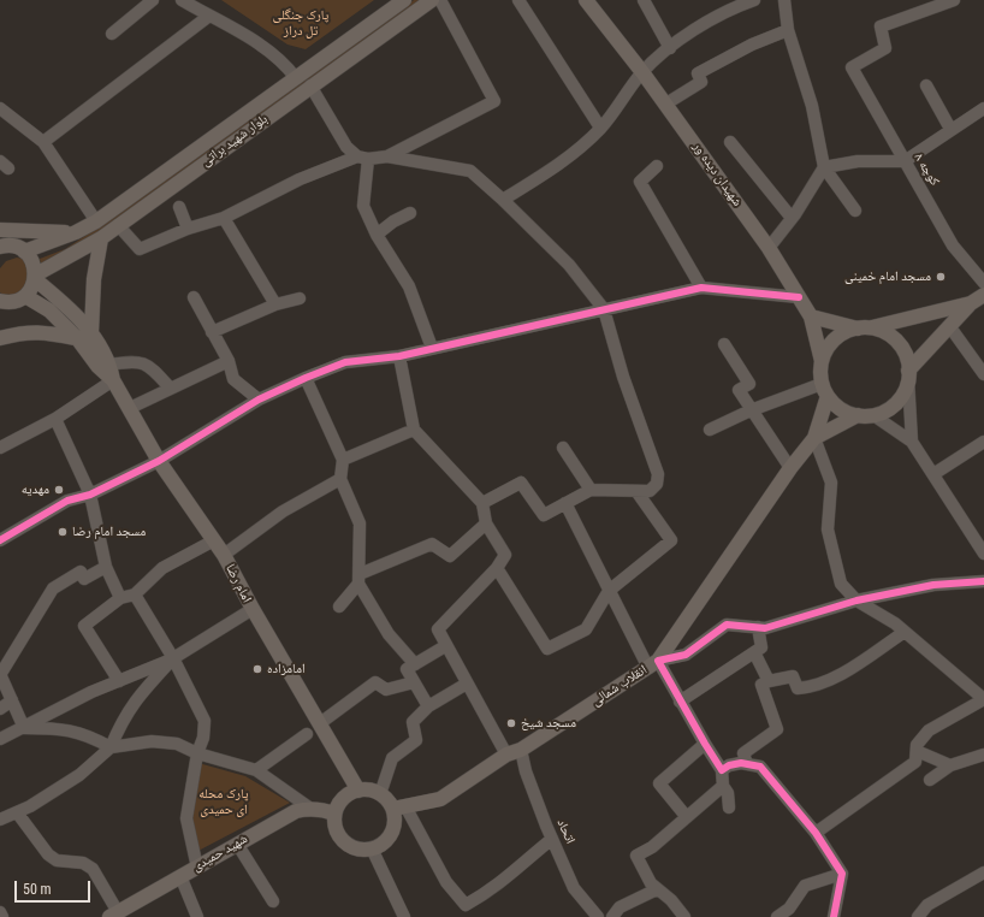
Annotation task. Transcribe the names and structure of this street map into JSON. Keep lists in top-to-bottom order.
{
  "streets": {
    "main road": [
      "بلوار شهید براتی",
      "شهیدان دیده ور",
      "امام رضا",
      "انقلاب شمالی",
      "شهید حمیدی"
    ],
    "street": ["کوچه ۸", "اتحاد"]
  },
  "crossings": [
    ["بلوار شهید براتی", "امام رضا"],
    ["امام رضا", "انقلاب شمالی"],
    ["امام رضا", "شهید حمیدی"],
    ["انقلاب شمالی", "اتحاد"],
    ["انقلاب شمالی", "شهید حمیدی"]
  ],
  "parks": ["پارک جنگلی تل دراز", "پارک محله ای حمیدی"],
  "places": [
    "مسجد امام خمینی",
    "مهدیه",
    "مسجد امام رضا",
    "امامزاده",
    "مسجد شیخ"
  ],
  "scale_bar": "50 m"
}
